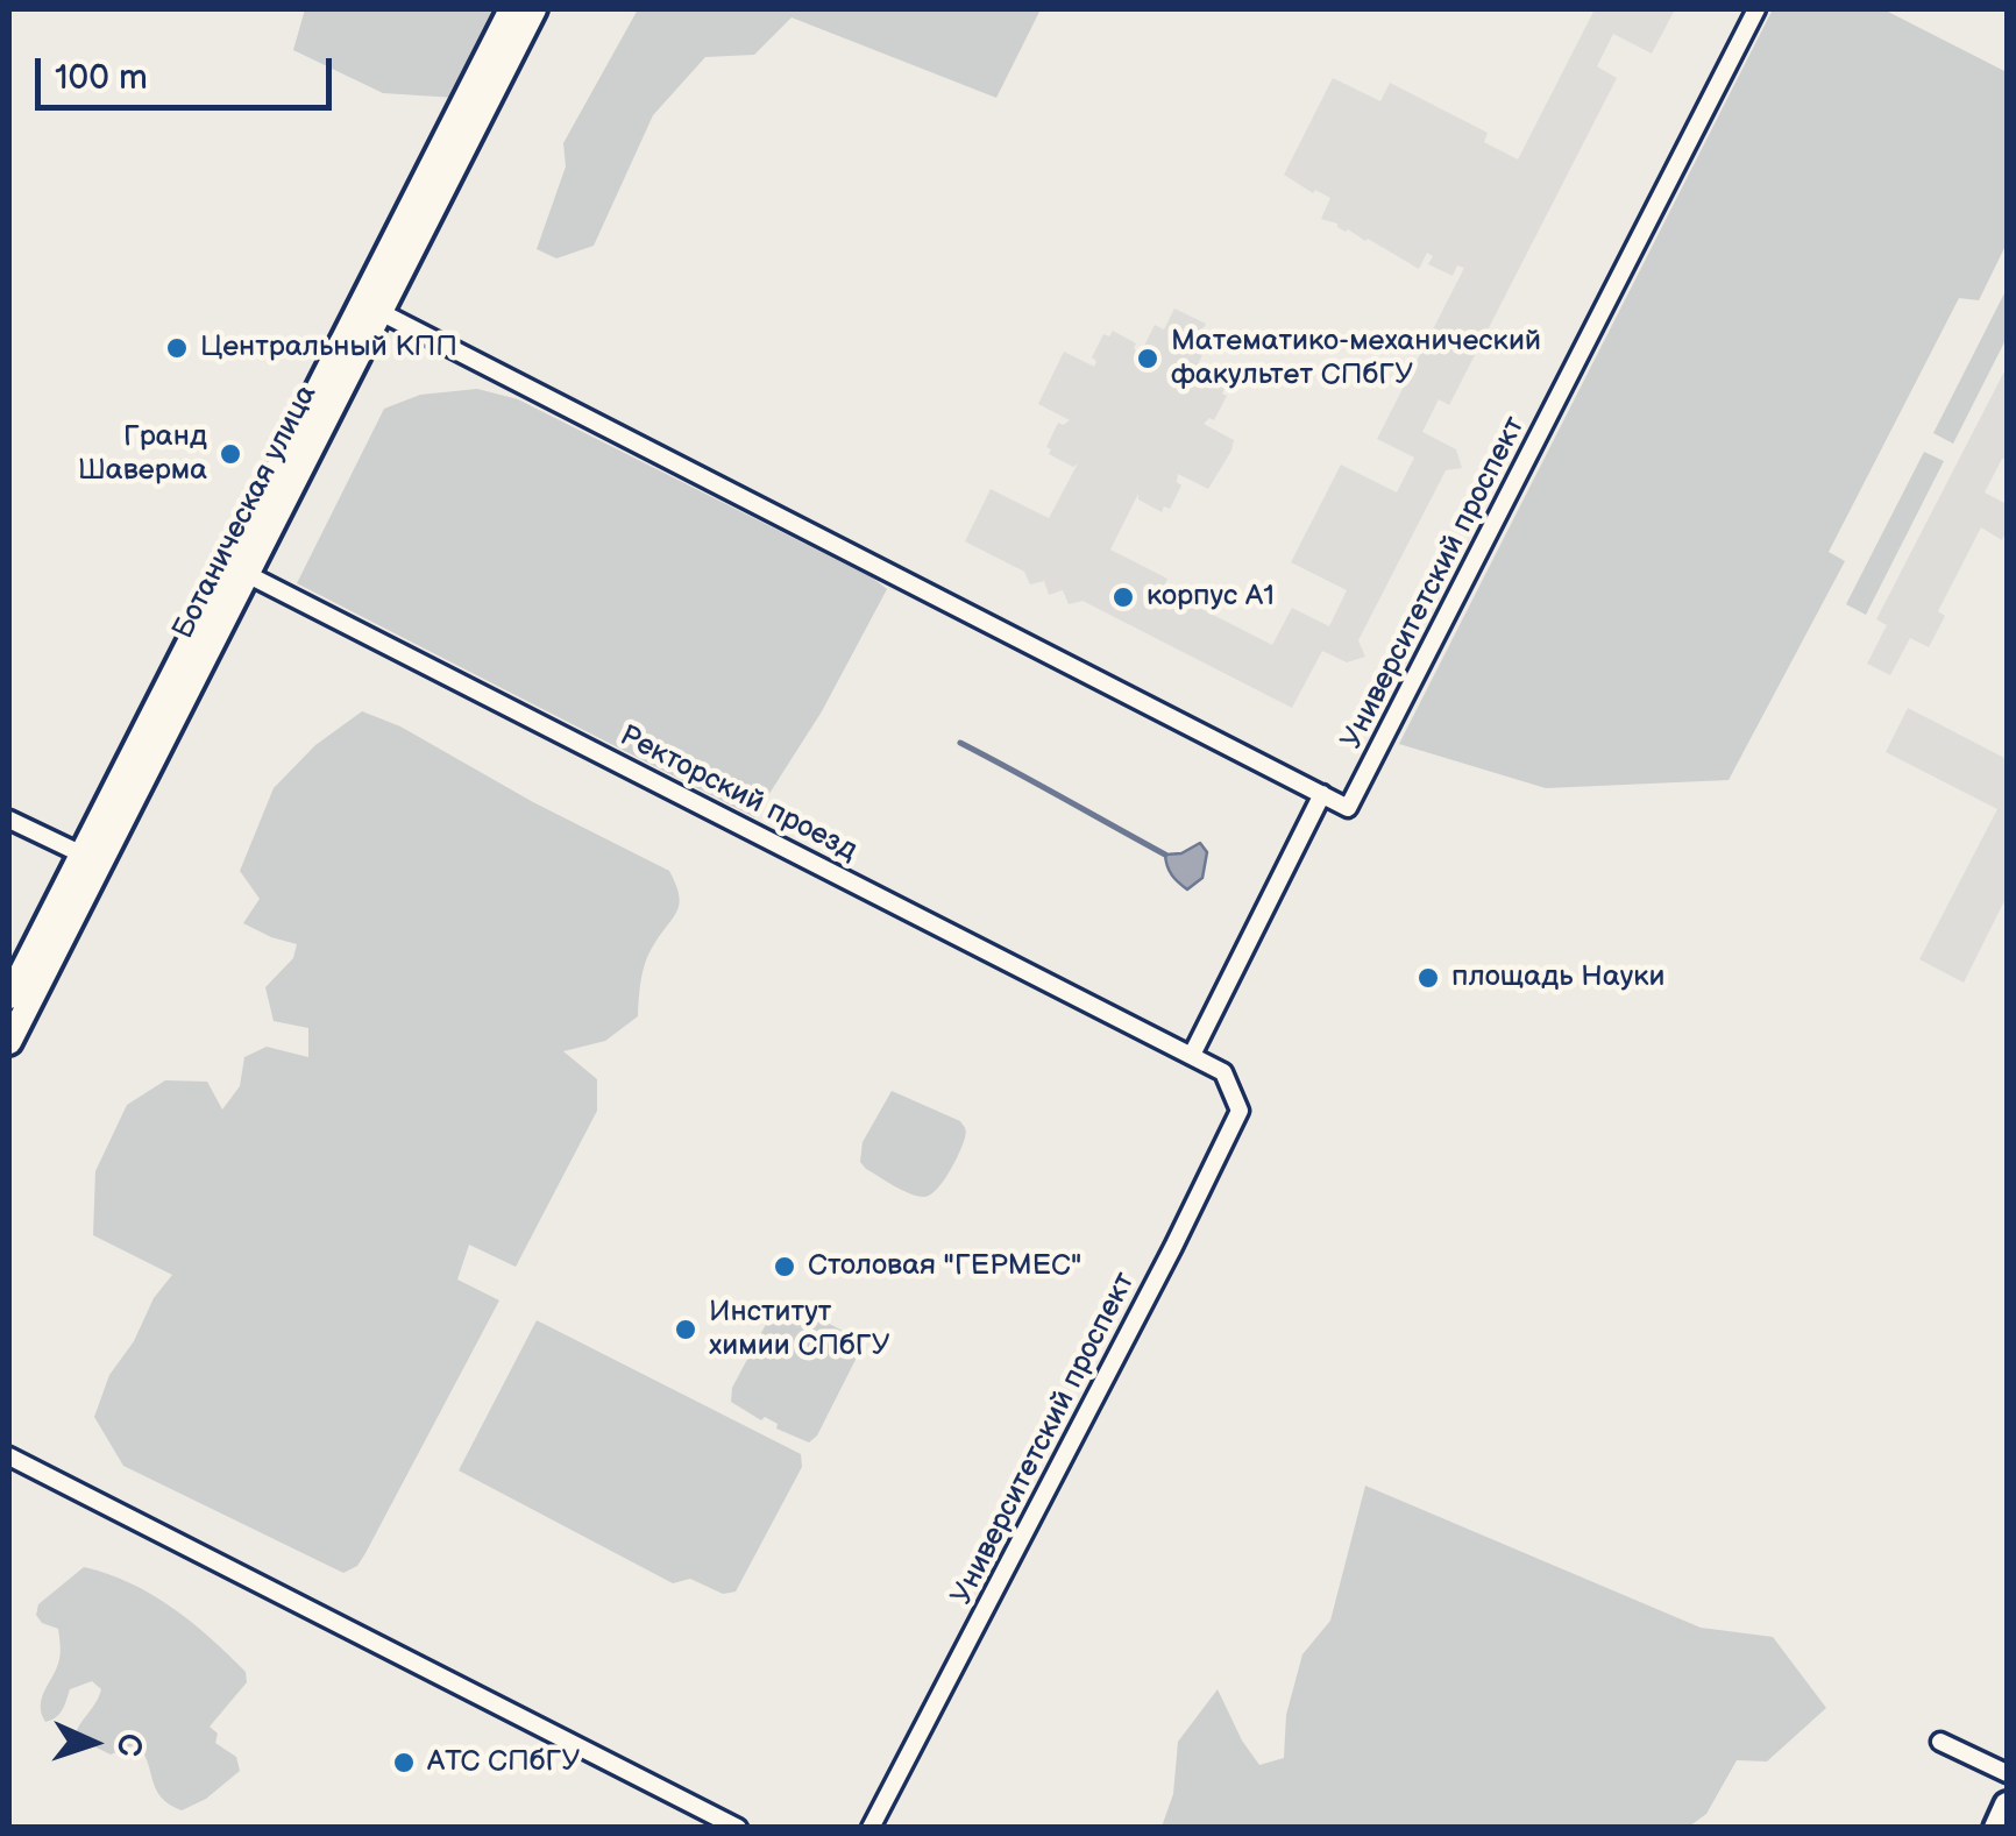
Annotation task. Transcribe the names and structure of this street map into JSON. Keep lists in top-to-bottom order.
{
  "streets": {
    "street": ["Ботаническая улица", "Университетский проспект", "Ректорский проезд"]
  },
  "crossings": [
    ["Ботаническая улица", "Ректорский проезд"],
    ["Университетский проспект", "Ректорский проезд"]
  ],
  "places": [
    "Центральный КПП",
    "Математико-механический факультет СПбГУ",
    "Гранд Шаверма",
    "корпус А1",
    "площадь Науки",
    "Столовая \"ГЕРМЕС\"",
    "Институт химии СПбГУ",
    "АТС СПбГУ"
  ],
  "scale_bar": "100 m",
  "north": "right"
}
